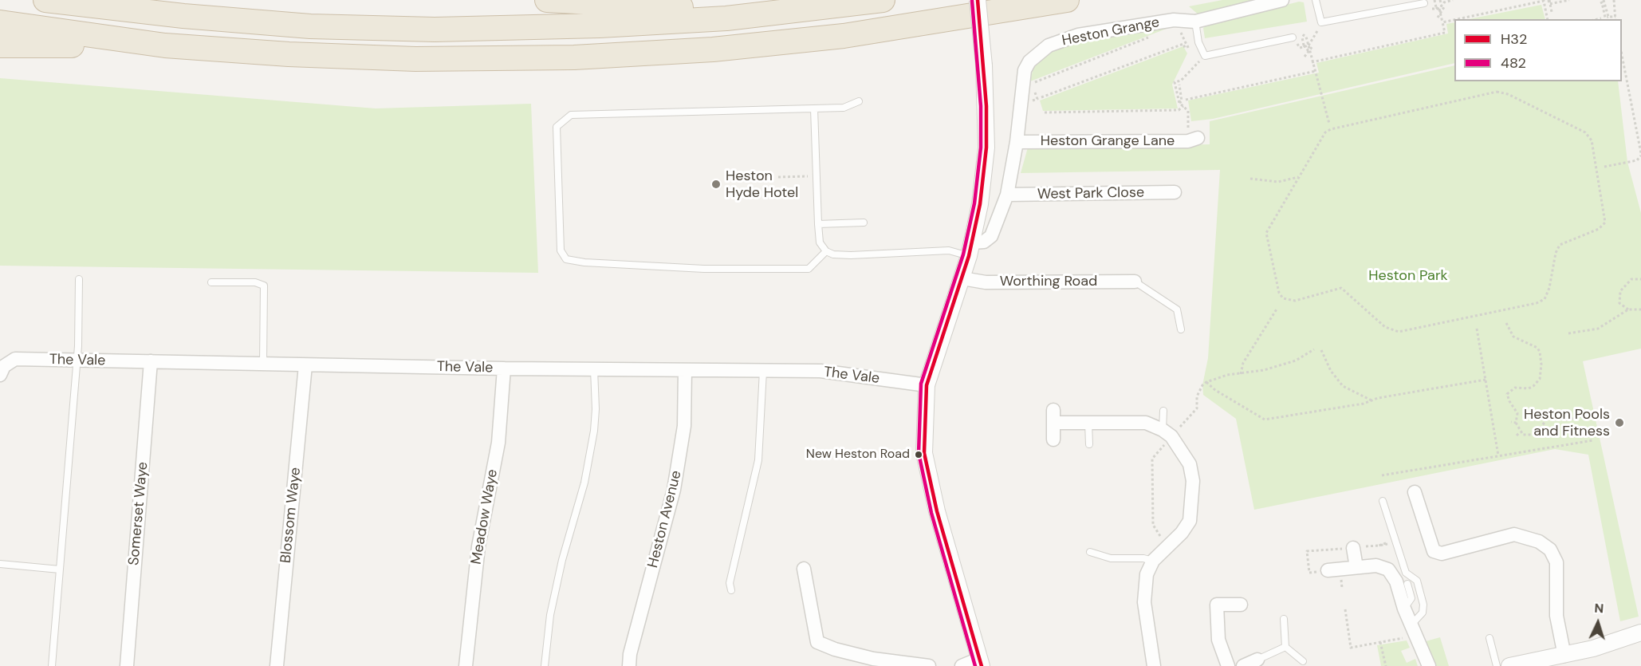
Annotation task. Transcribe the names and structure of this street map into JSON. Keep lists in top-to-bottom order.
{
  "streets": {
    "street": [
      "Heston Grange",
      "Heston Grange Lane",
      "West Park Close",
      "Worthing Road",
      "The Vale",
      "Somerset Waye",
      "Blossom Waye",
      "Meadow Waye",
      "Heston Avenue"
    ]
  },
  "crossings": [
    ["Heston Grange", "Heston Grange Lane"],
    ["Heston Grange", "West Park Close"],
    ["The Vale", "Somerset Waye"],
    ["The Vale", "Blossom Waye"],
    ["The Vale", "Meadow Waye"],
    ["The Vale", "Heston Avenue"]
  ],
  "parks": ["Heston Park"],
  "places": ["Heston Hyde Hotel", "Heston Pools and Fitness", "New Heston Road"],
  "lines": ["transit line H32", "transit line 482"],
  "legend": ["H32", "482"],
  "north": "top"
}
